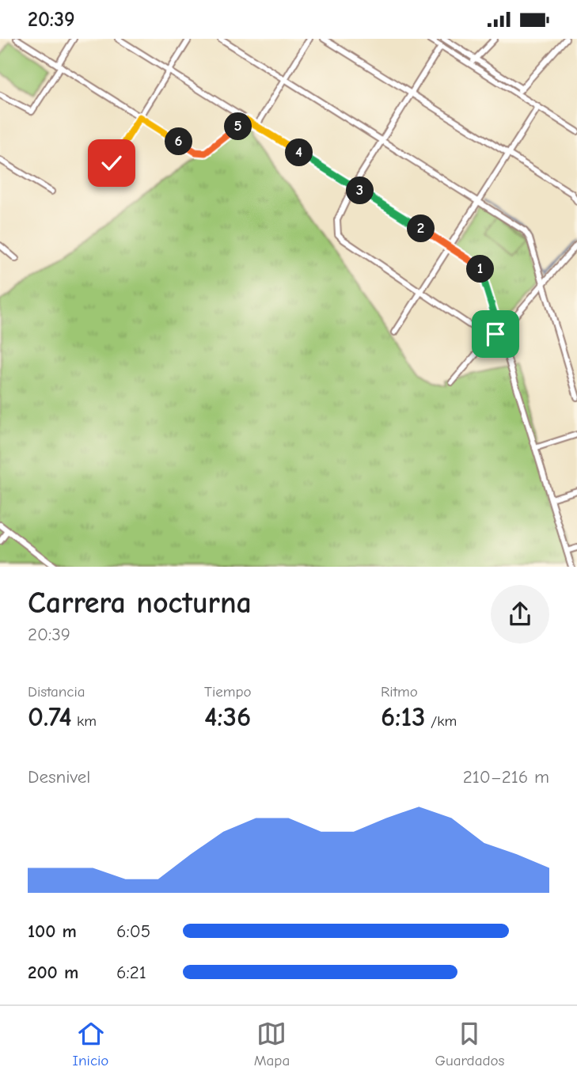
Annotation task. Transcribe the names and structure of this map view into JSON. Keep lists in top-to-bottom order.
{
  "page": {
    "status": "20:39",
    "pins": [
      "5",
      "6",
      "4",
      "3",
      "2",
      "1"
    ],
    "heading": ["Carrera nocturna", "20:39"],
    "stats": [
      ["Distancia", "0.74 km"],
      ["Tiempo", "4:36"],
      ["Ritmo", "6:13 /km"]
    ],
    "chart": ["Desnivel", "210–216 m"],
    "list": [
      {
        "name": "100 m",
        "note": "6:05"
      },
      {
        "name": "200 m",
        "note": "6:21"
      }
    ],
    "tabs": ["Inicio", "Mapa", "Guardados"]
  }
}
